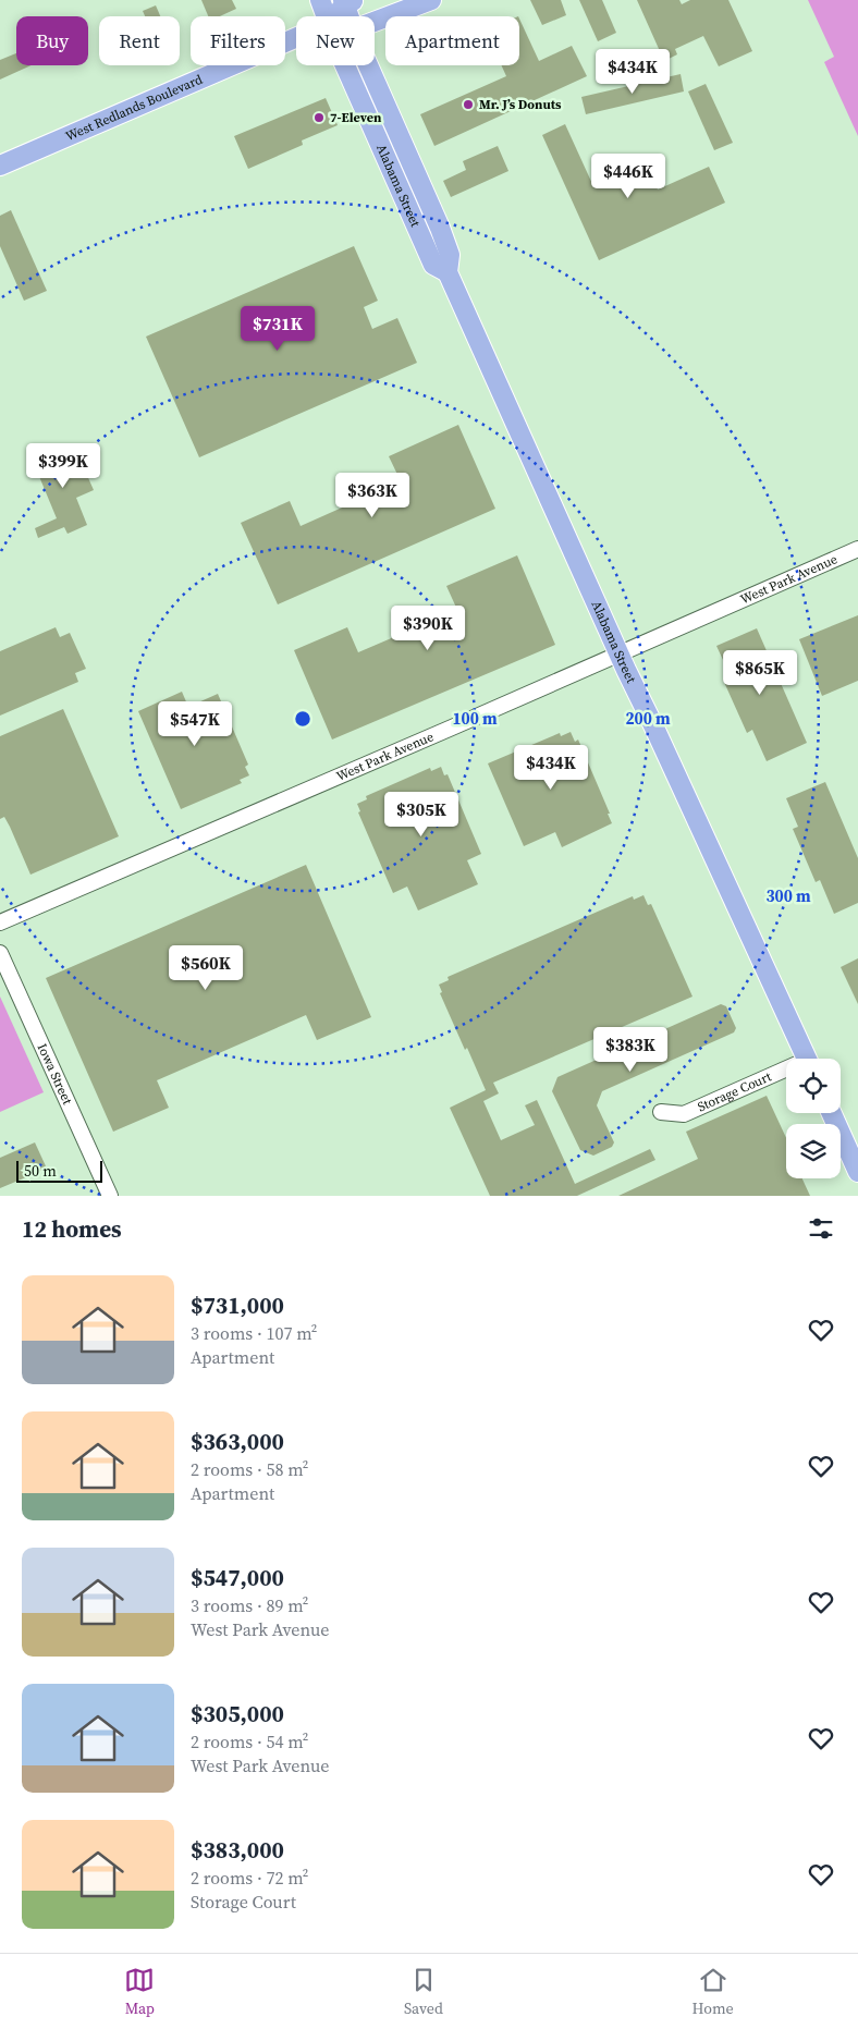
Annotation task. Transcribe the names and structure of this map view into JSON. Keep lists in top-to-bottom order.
{
  "streets": {
    "main road": ["West Redlands Boulevard", "Alabama Street"],
    "street": ["West Park Avenue", "Iowa Street", "Storage Court"]
  },
  "crossings": [
    ["West Redlands Boulevard", "Alabama Street"],
    ["Alabama Street", "West Park Avenue"]
  ],
  "places": ["Mr. J’s Donuts", "7-Eleven"],
  "scale_bar": "50 m",
  "page": {
    "chip": [
      "Buy",
      "Rent",
      "Filters",
      "New",
      "Apartment"
    ],
    "price": [
      "$434K",
      "$446K",
      "$731K",
      "$399K",
      "$363K",
      "$390K",
      "$865K",
      "$547K",
      "$434K",
      "$305K",
      "$560K",
      "$383K"
    ],
    "scale": "50 m",
    "heading": "12 homes",
    "list": [
      {
        "name": "$731,000",
        "note": "3 rooms · 107 m² · Apartment"
      },
      {
        "name": "$363,000",
        "note": "2 rooms · 58 m² · Apartment"
      },
      {
        "name": "$547,000",
        "note": "3 rooms · 89 m² · West Park Avenue"
      },
      {
        "name": "$305,000",
        "note": "2 rooms · 54 m² · West Park Avenue"
      },
      {
        "name": "$383,000",
        "note": "2 rooms · 72 m² · Storage Court"
      }
    ],
    "tabs": ["Map", "Saved", "Home"]
  },
  "rings": ["100 m", "200 m", "300 m"]
}
